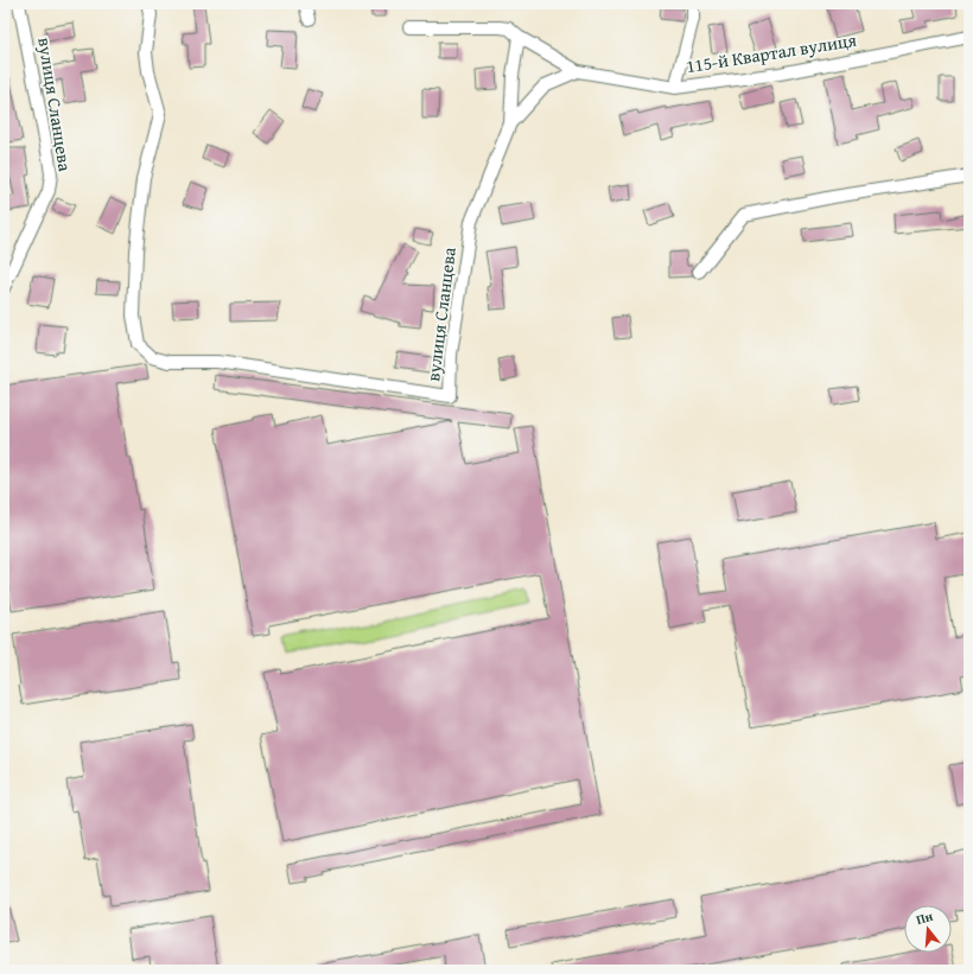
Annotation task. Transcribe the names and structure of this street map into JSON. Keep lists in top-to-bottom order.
{
  "streets": {
    "street": ["115-й Квартал вулиця", "вулиця Сланцева"]
  },
  "crossings": [
    ["115-й Квартал вулиця", "вулиця Сланцева"]
  ],
  "north": "top"
}
